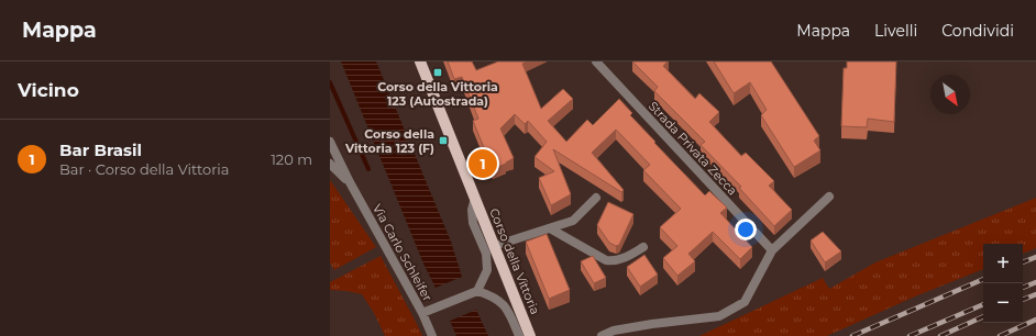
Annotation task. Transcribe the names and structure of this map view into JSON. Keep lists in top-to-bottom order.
{
  "streets": {
    "main road": ["Corso della Vittoria"],
    "street": ["Strada Privata Zecca", "Via Carlo Schleifer"]
  },
  "places": {
    "transit": ["Corso della Vittoria 123 (Autostrada)", "Corso della Vittoria 123 (F)"]
  },
  "north": "bottom right",
  "page": {
    "header": "Mappa",
    "nav": ["Mappa", "Livelli", "Condividi"],
    "heading": "Vicino",
    "list": [
      {
        "mark": "1",
        "name": "Bar Brasil",
        "note": "Bar · Corso della Vittoria",
        "value": "120 m"
      }
    ],
    "pins": "1",
    "map_buttons": ["+", "−"]
  }
}
